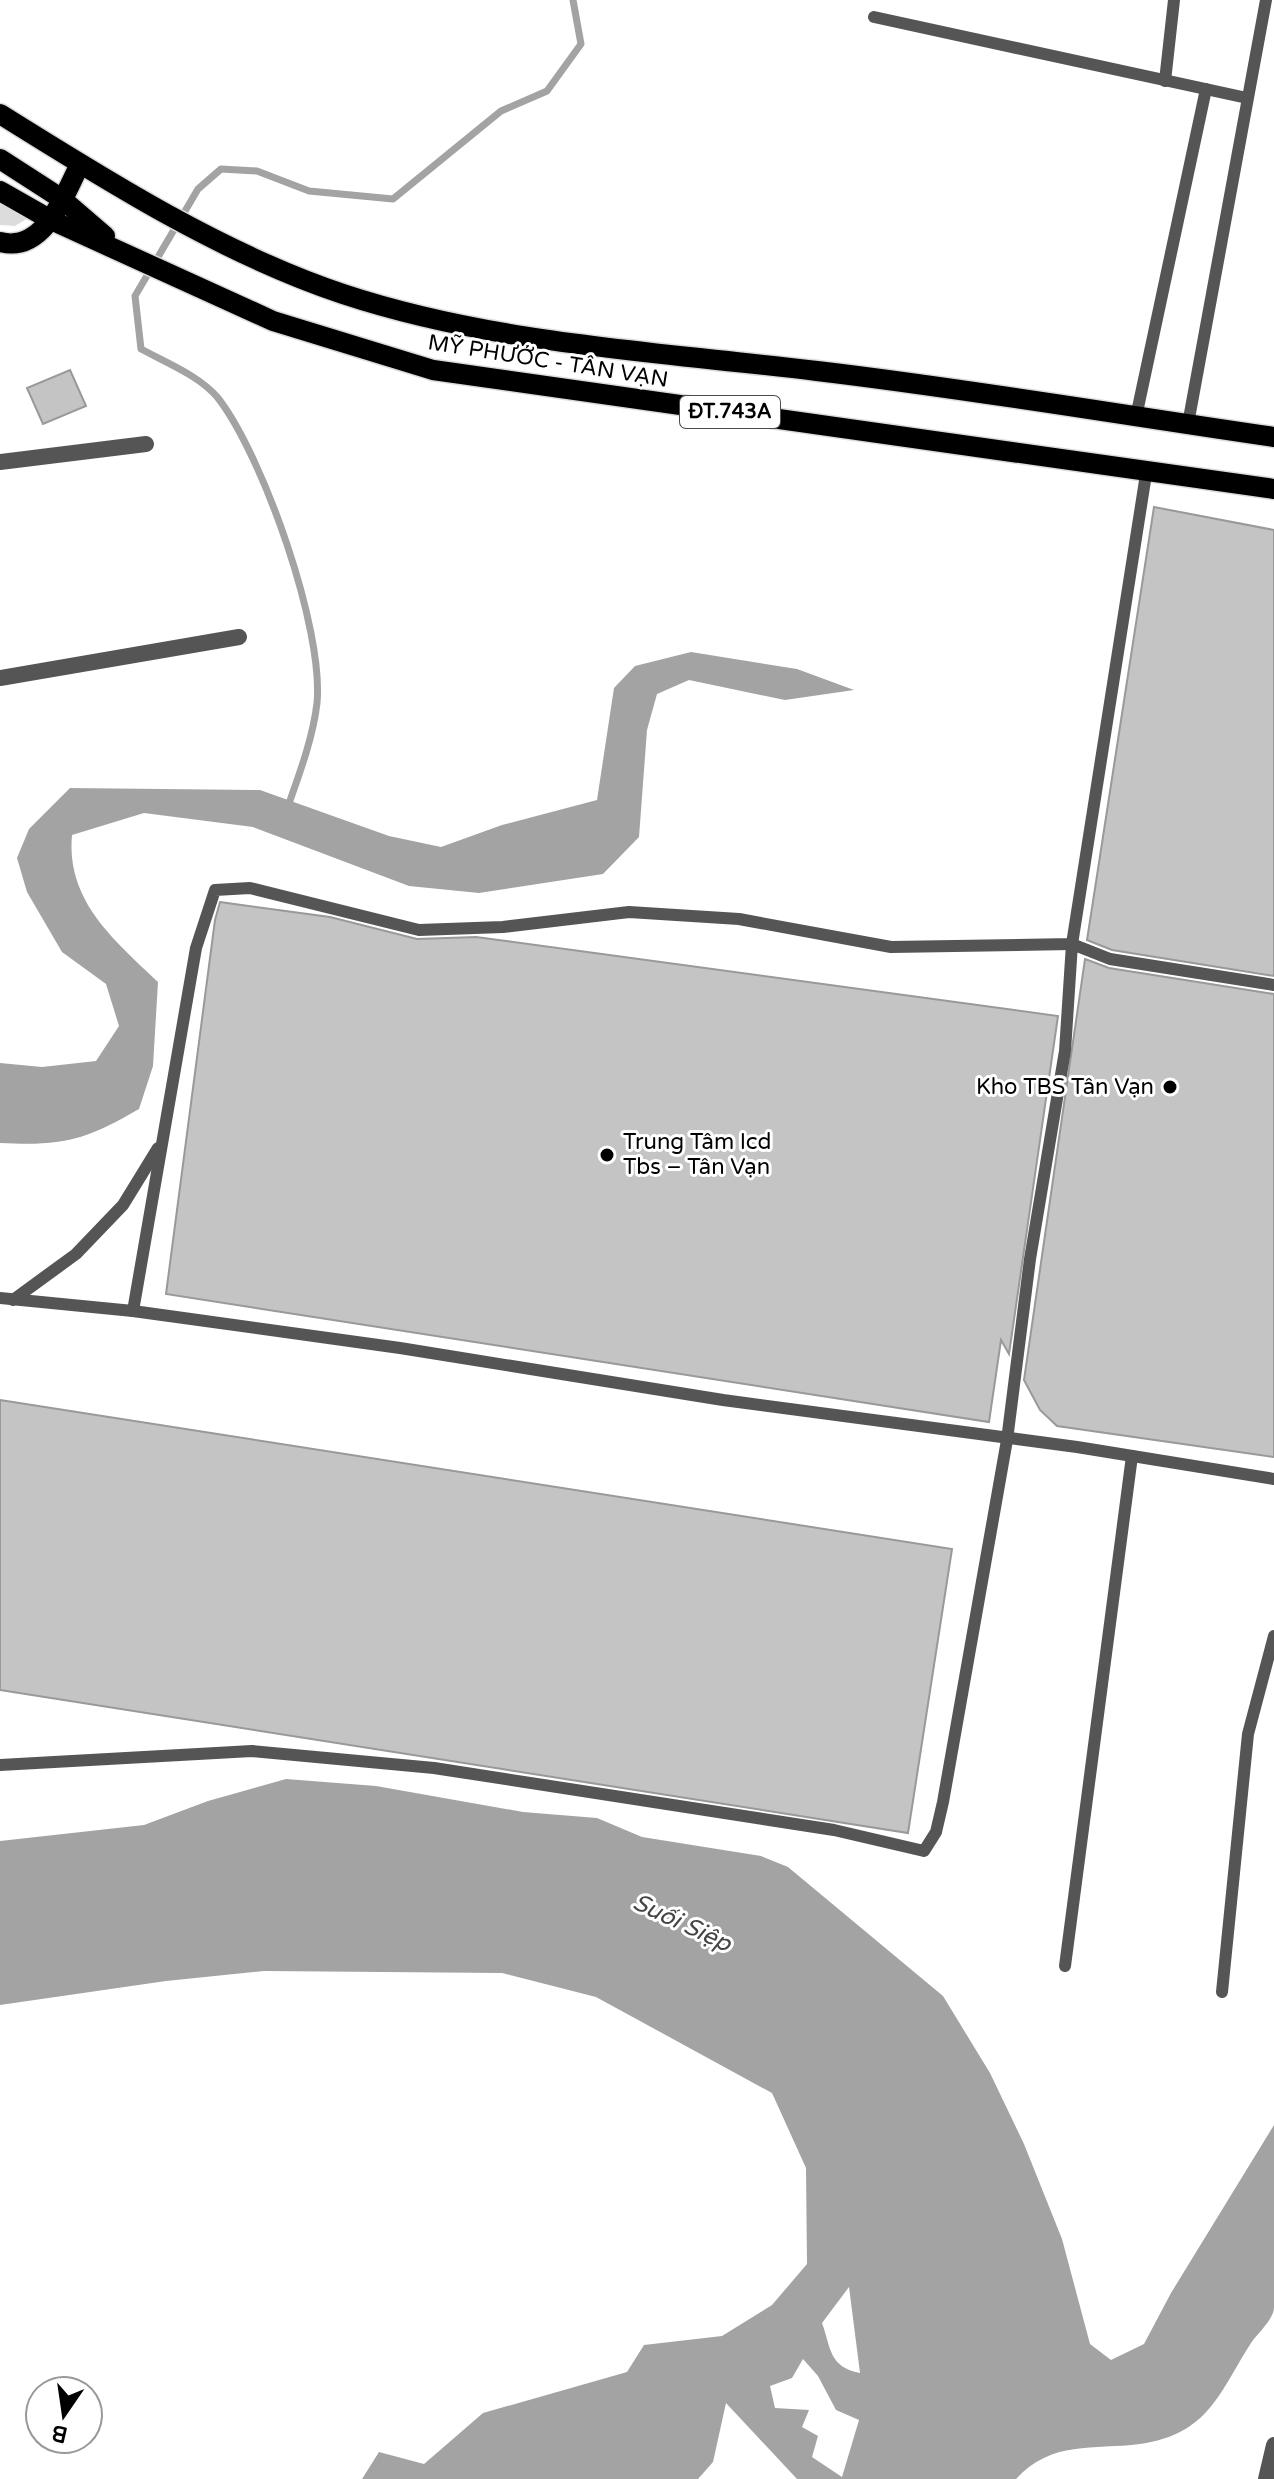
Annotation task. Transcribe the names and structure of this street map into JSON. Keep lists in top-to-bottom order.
{
  "streets": {
    "main road": ["MỸ PHƯỚC - TÂN VẠN", "ĐT.743A"]
  },
  "crossings": [
    ["MỸ PHƯỚC - TÂN VẠN", "ĐT.743A"]
  ],
  "water": ["Suối Siệp"],
  "places": ["Kho TBS Tân Vạn", "Trung Tâm Icd Tbs – Tân Vạn"],
  "north": "bottom"
}
